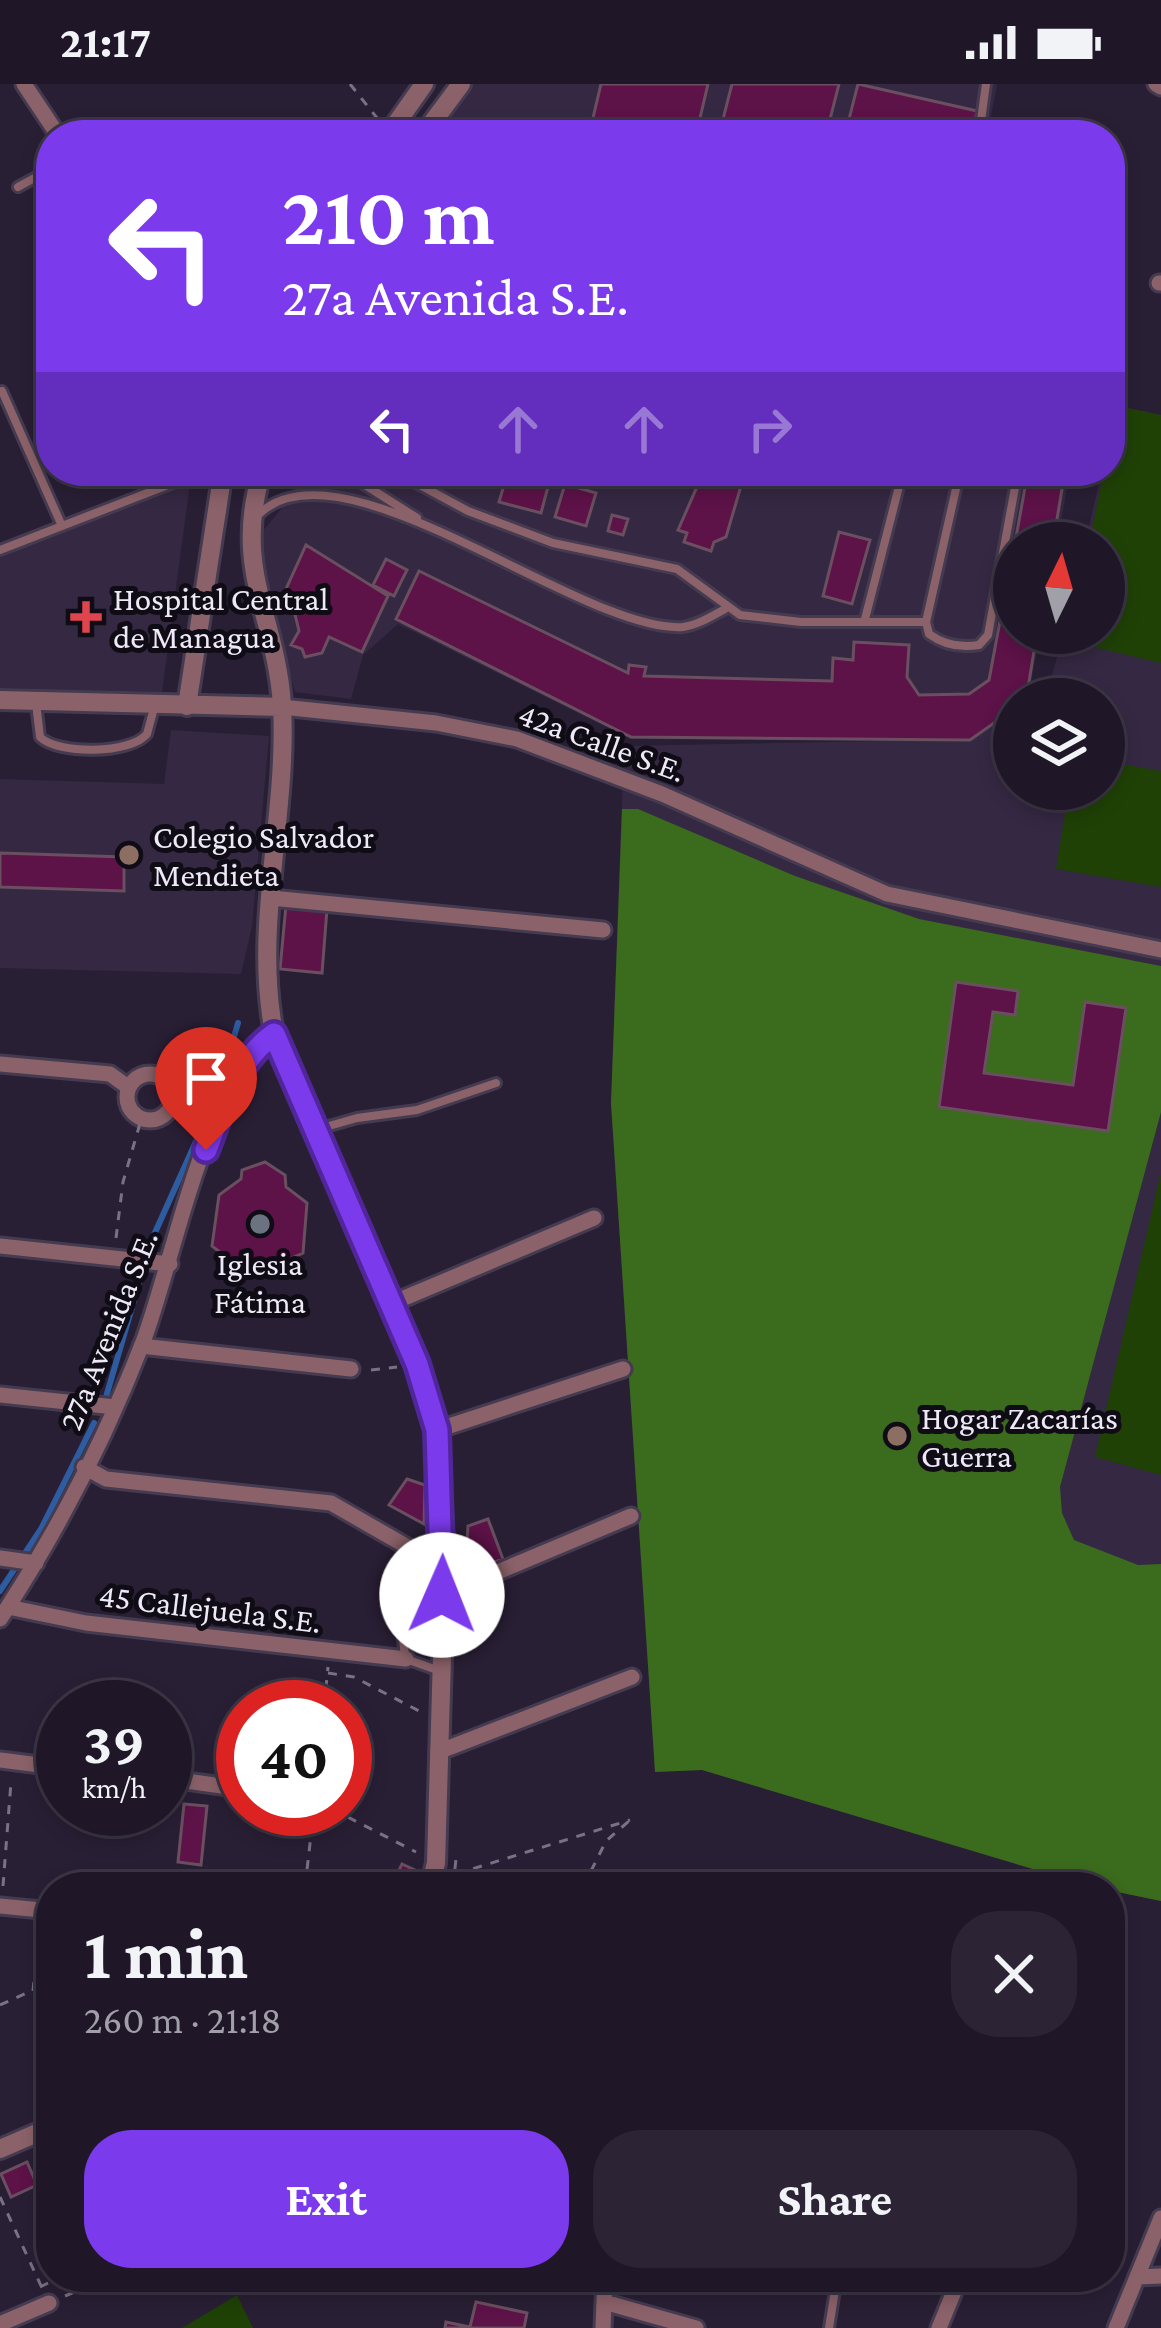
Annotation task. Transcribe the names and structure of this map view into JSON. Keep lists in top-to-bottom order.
{
  "streets": {
    "street": ["42a Calle S.E.", "27a Avenida S.E.", "45 Callejuela S.E."]
  },
  "crossings": [
    ["27a Avenida S.E.", "45 Callejuela S.E."]
  ],
  "places": {
    "health": ["Hospital Central de Managua"],
    "other": ["Colegio Salvador Mendieta", "Iglesia Fátima", "Hogar Zacarías Guerra"]
  },
  "north": "top",
  "page": {
    "status": "21:17",
    "turn": ["210 m", "27a Avenida S.E."],
    "speed": "39 km/h",
    "limit": "40",
    "heading": ["1 min", "260 m · 21:18"],
    "buttons": ["Exit", "Share"]
  }
}
